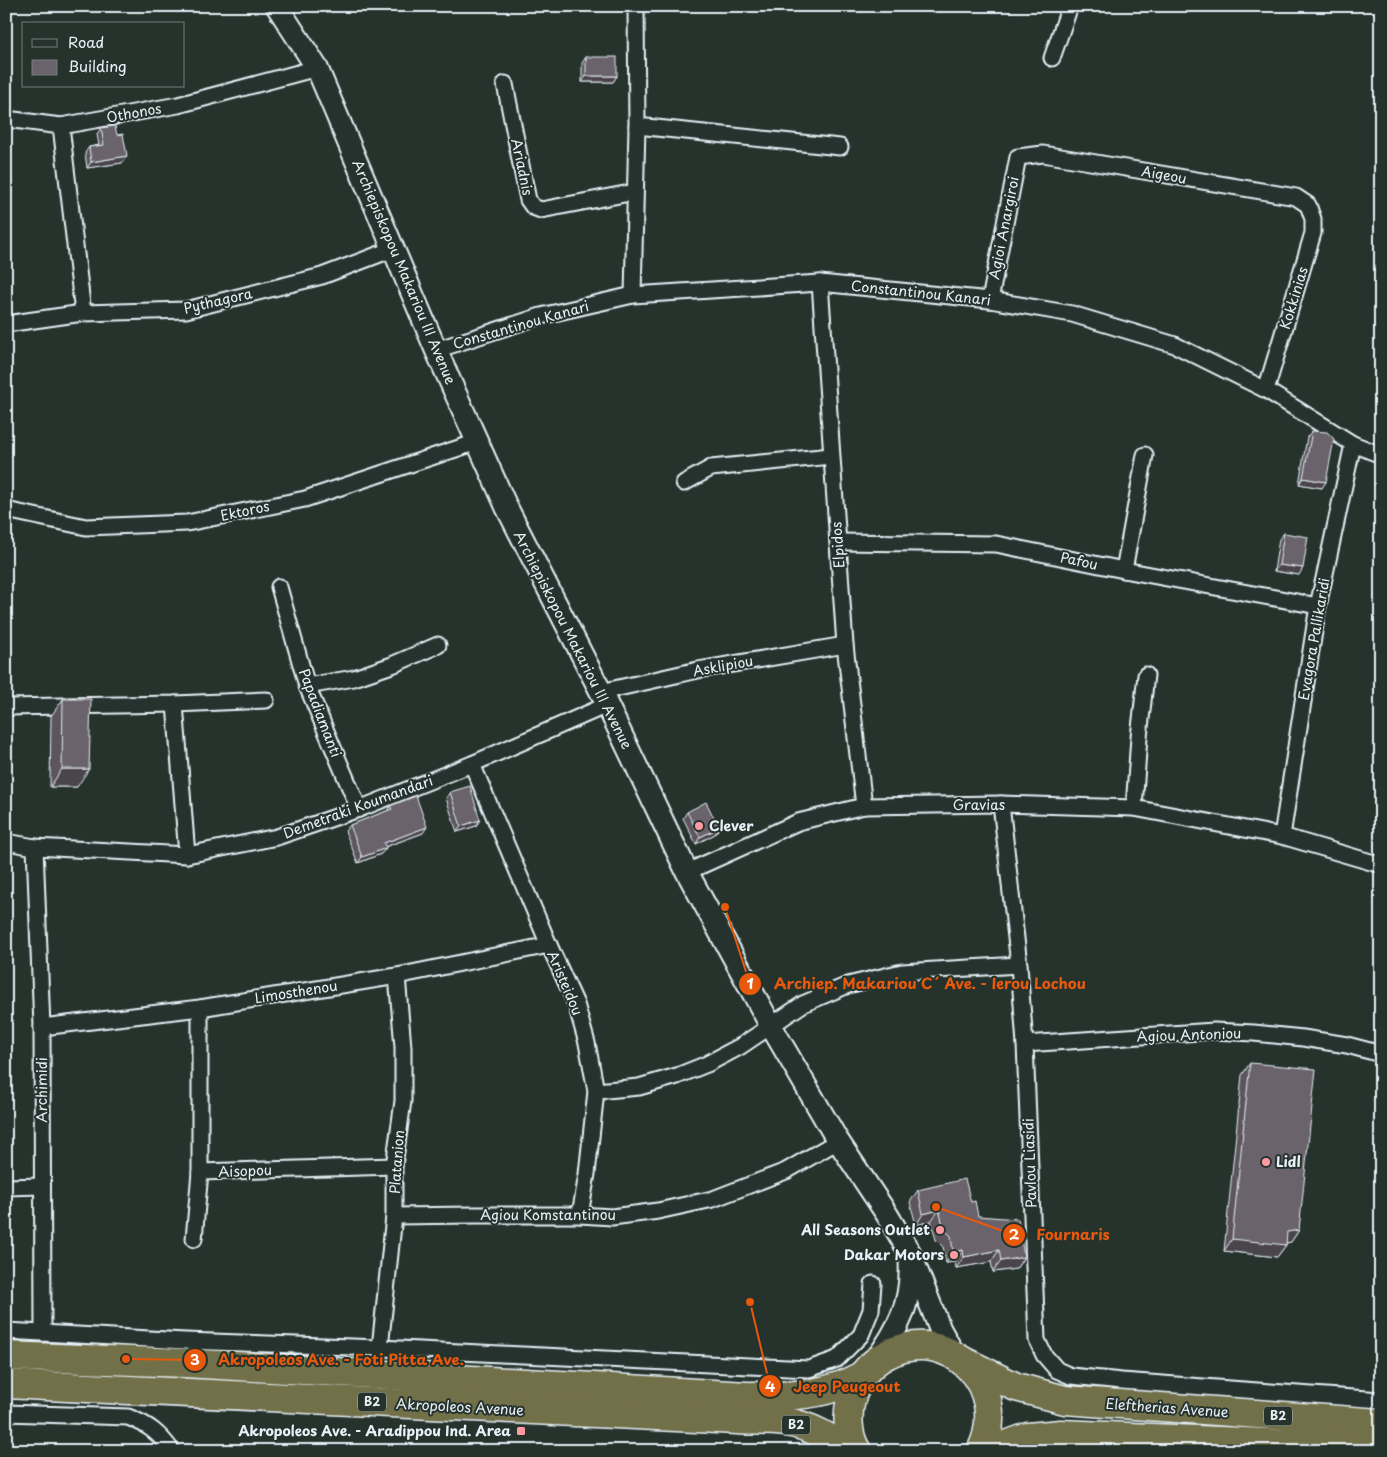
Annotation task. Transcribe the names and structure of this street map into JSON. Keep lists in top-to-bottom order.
{
  "streets": {
    "highway": ["B2", "Akropoleos Avenue", "Eleftherias Avenue"],
    "main road": ["Archiepiskopou Makariou III Avenue"],
    "street": [
      "Othonos",
      "Ariadnis",
      "Aigeou",
      "Agioi Anargiroi",
      "Constantinou Kanari",
      "Kokkinias",
      "Pythagora",
      "Ektoros",
      "Elpidos",
      "Pafou",
      "Evagora Pallikaridi",
      "Asklipiou",
      "Papadiamanti",
      "Gravias",
      "Demetraki Koumandari",
      "Aristeidou",
      "Limosthenou",
      "Agiou Antoniou",
      "Archimidi",
      "Platanion",
      "Pavlou Liasidi",
      "Aisopou",
      "Agiou Komstantinou"
    ]
  },
  "crossings": [
    ["Othonos", "Archiepiskopou Makariou III Avenue"],
    ["Aigeou", "Agioi Anargiroi"],
    ["Aigeou", "Kokkinias"],
    ["Agioi Anargiroi", "Constantinou Kanari"],
    ["Archiepiskopou Makariou III Avenue", "Constantinou Kanari"],
    ["Archiepiskopou Makariou III Avenue", "Pythagora"],
    ["Archiepiskopou Makariou III Avenue", "Ektoros"],
    ["Archiepiskopou Makariou III Avenue", "Asklipiou"],
    ["Archiepiskopou Makariou III Avenue", "Gravias"],
    ["Archiepiskopou Makariou III Avenue", "Demetraki Koumandari"],
    ["Archiepiskopou Makariou III Avenue", "Agiou Komstantinou"],
    ["Archiepiskopou Makariou III Avenue", "B2"],
    ["Archiepiskopou Makariou III Avenue", "Akropoleos Avenue"],
    ["Archiepiskopou Makariou III Avenue", "Eleftherias Avenue"],
    ["Constantinou Kanari", "Kokkinias"],
    ["Constantinou Kanari", "Elpidos"],
    ["Constantinou Kanari", "Evagora Pallikaridi"],
    ["Elpidos", "Pafou"],
    ["Elpidos", "Asklipiou"],
    ["Elpidos", "Gravias"],
    ["Pafou", "Evagora Pallikaridi"],
    ["Evagora Pallikaridi", "Gravias"],
    ["Asklipiou", "Demetraki Koumandari"],
    ["Papadiamanti", "Demetraki Koumandari"],
    ["Gravias", "Pavlou Liasidi"],
    ["Demetraki Koumandari", "Aristeidou"],
    ["Demetraki Koumandari", "Archimidi"],
    ["Aristeidou", "Limosthenou"],
    ["Aristeidou", "Agiou Komstantinou"],
    ["Limosthenou", "Archimidi"],
    ["Limosthenou", "Platanion"],
    ["Limosthenou", "Aisopou"],
    ["Agiou Antoniou", "Pavlou Liasidi"],
    ["Platanion", "Aisopou"],
    ["Platanion", "Agiou Komstantinou"],
    ["B2", "Akropoleos Avenue"],
    ["B2", "Eleftherias Avenue"]
  ],
  "places": {
    "other": [
      "Clever",
      "Archiep. Makariou C´ Ave. - Ierou Lochou",
      "Lidl",
      "Fournaris",
      "All Seasons Outlet",
      "Dakar Motors",
      "Jeep Peugeout",
      "Akropoleos Ave. - Foti Pitta Ave."
    ],
    "transit": ["Akropoleos Ave. - Aradippou Ind. Area"]
  },
  "legend": ["Road", "Building"]
}
